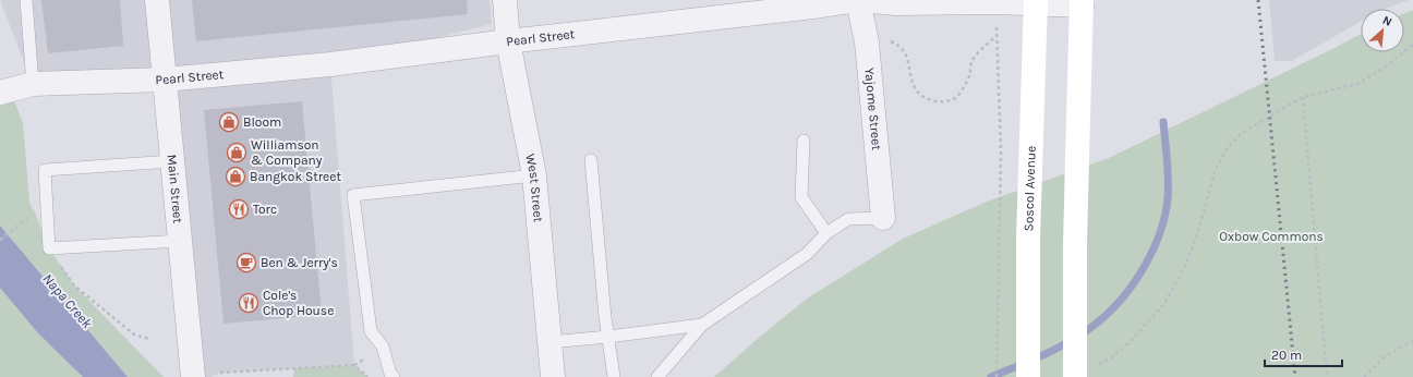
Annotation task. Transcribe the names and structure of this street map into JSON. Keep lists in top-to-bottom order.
{
  "streets": {
    "main road": ["Soscol Avenue"],
    "street": [
      "Pearl Street",
      "Yajome Street",
      "West Street",
      "Main Street"
    ]
  },
  "crossings": [
    ["Pearl Street", "Yajome Street"],
    ["Pearl Street", "West Street"],
    ["Pearl Street", "Main Street"],
    ["Pearl Street", "Soscol Avenue"]
  ],
  "water": ["Napa Creek"],
  "parks": ["Oxbow Commons"],
  "places": {
    "shop": ["Bloom", "Williamson & Company", "Bangkok Street"],
    "restaurant": ["Torc", "Cole's Chop House"],
    "cafe": ["Ben & Jerry's"]
  },
  "scale_bar": "20 m",
  "north": "top right"
}
